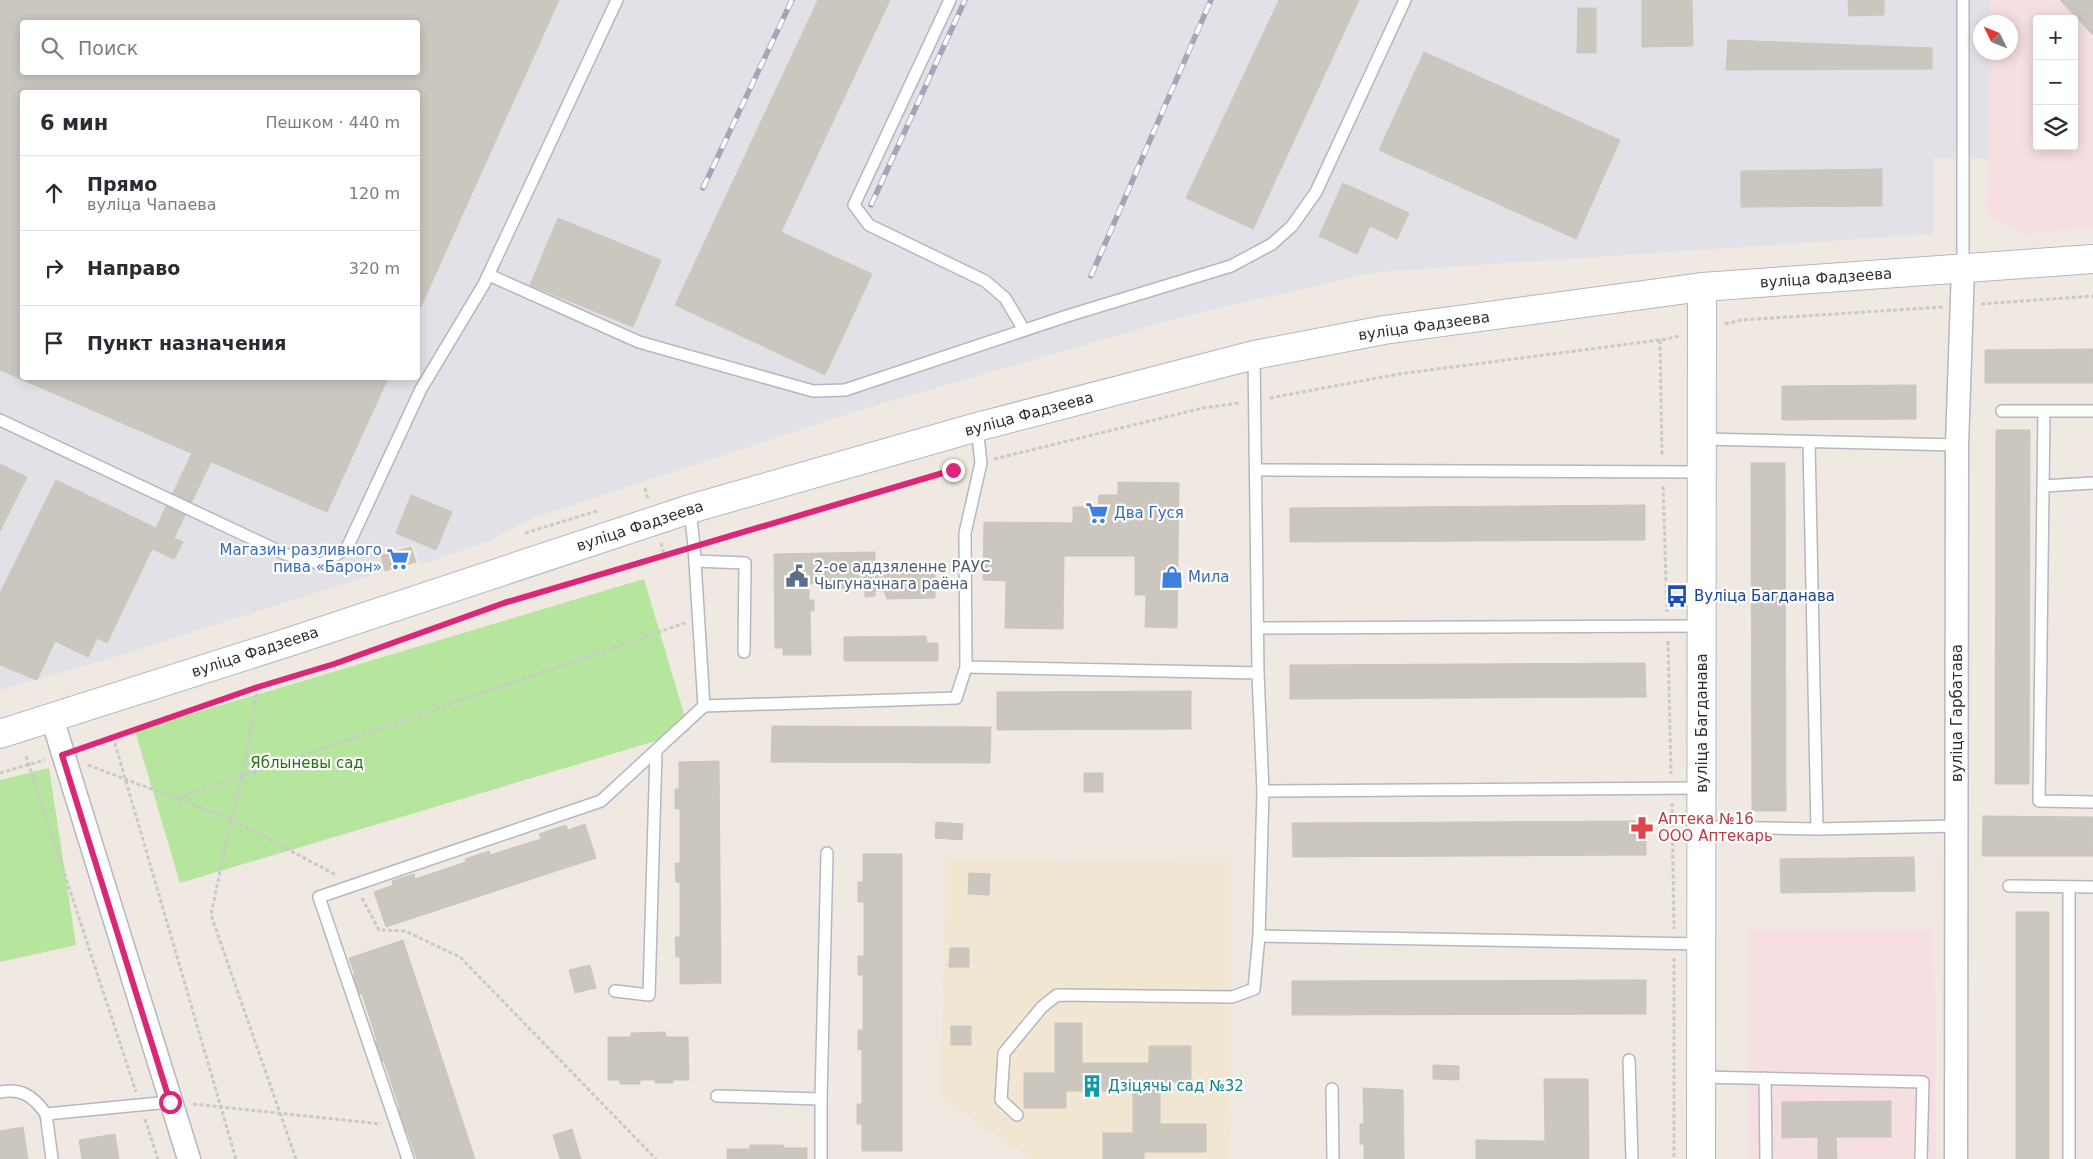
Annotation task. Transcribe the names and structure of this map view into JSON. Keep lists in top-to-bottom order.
{
  "streets": {
    "street": ["вуліца Фадзеева", "вуліца Гарбатава", "вуліца Багданава"]
  },
  "crossings": [
    ["вуліца Фадзеева", "вуліца Гарбатава"],
    ["вуліца Фадзеева", "вуліца Багданава"]
  ],
  "parks": ["Яблыневы сад"],
  "places": {
    "supermarket": ["Два Гуся", "Магазин разливного пива «Барон»"],
    "public building": ["2-ое аддзяленне РАУС Чыгуначнага раёна"],
    "shop": ["Мила"],
    "bus stop": ["Вуліца Багданава"],
    "pharmacy": ["Аптека №16 ООО Аптекарь"],
    "building": ["Дзіцячы сад №32"]
  },
  "north": "top left",
  "page": {
    "map_buttons": ["+", "−"],
    "search": "Поиск",
    "heading": ["6 мин", "Пешком · 440 m"],
    "list": [
      ["Прямо", "вуліца Чапаева", "120 m"],
      ["Направо", "320 m"],
      "Пункт назначения"
    ]
  }
}
